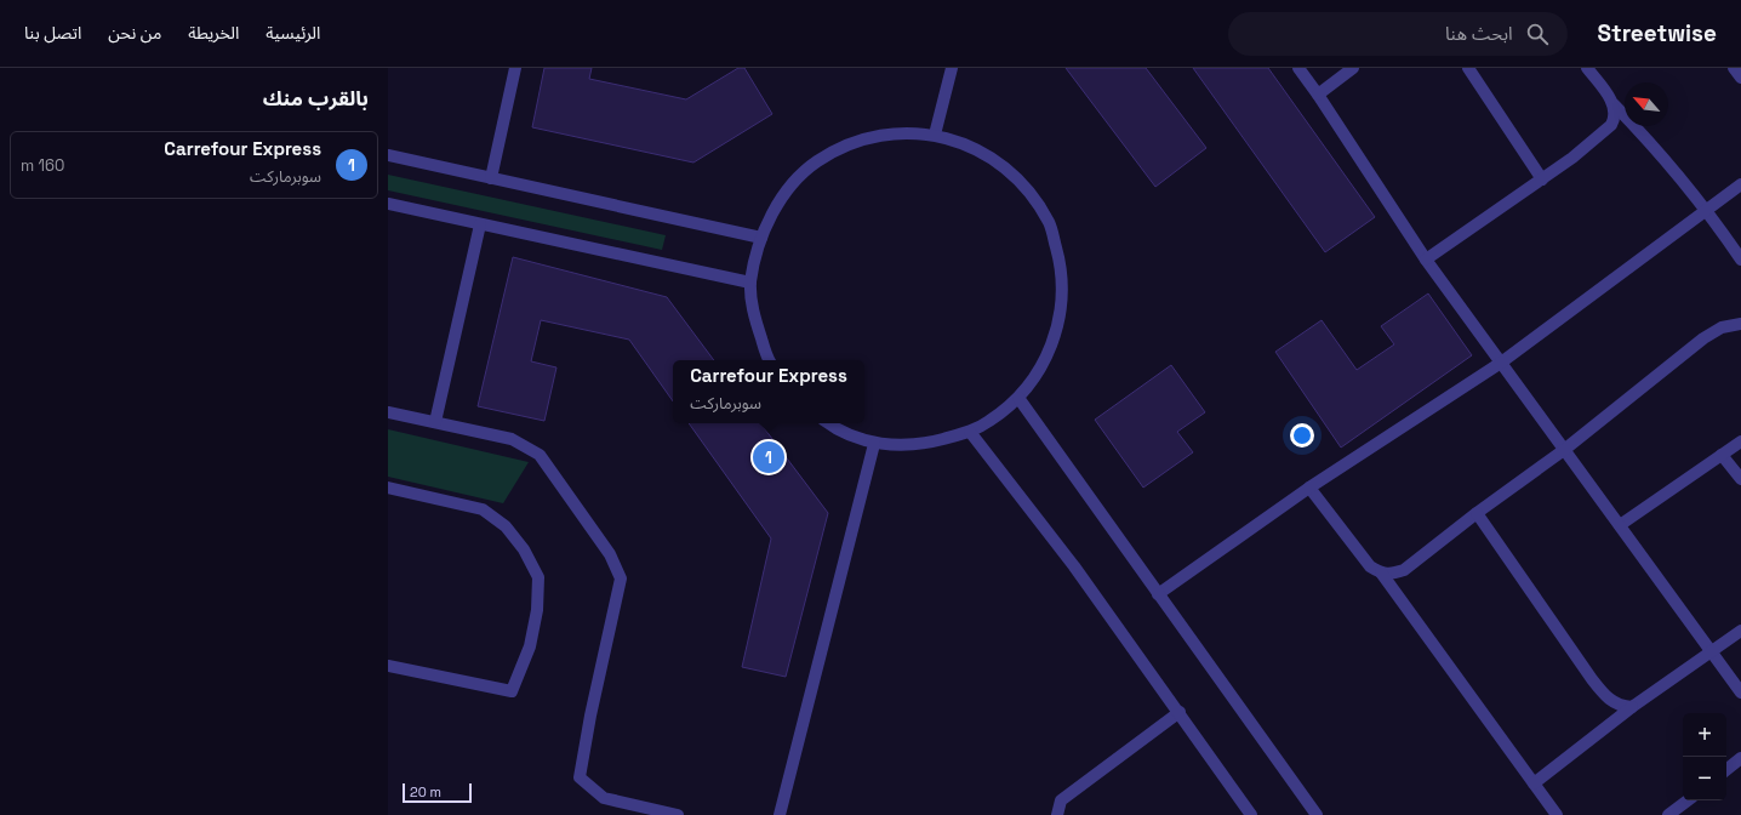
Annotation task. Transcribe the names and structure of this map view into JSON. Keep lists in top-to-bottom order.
{
  "scale_bar": "20 m",
  "north": "top left",
  "page": {
    "header": "Streetwise",
    "search": "ابحث هنا",
    "nav": [
      "الرئيسية",
      "الخريطة",
      "من نحن",
      "اتصل بنا"
    ],
    "heading": "بالقرب منك",
    "list": [
      {
        "mark": "1",
        "name": "Carrefour Express",
        "note": "سوبرماركت",
        "value": "160 m"
      }
    ],
    "popup": ["Carrefour Express", "سوبرماركت"],
    "pins": "1",
    "map_buttons": ["+", "−"],
    "scale": "20 m"
  }
}
